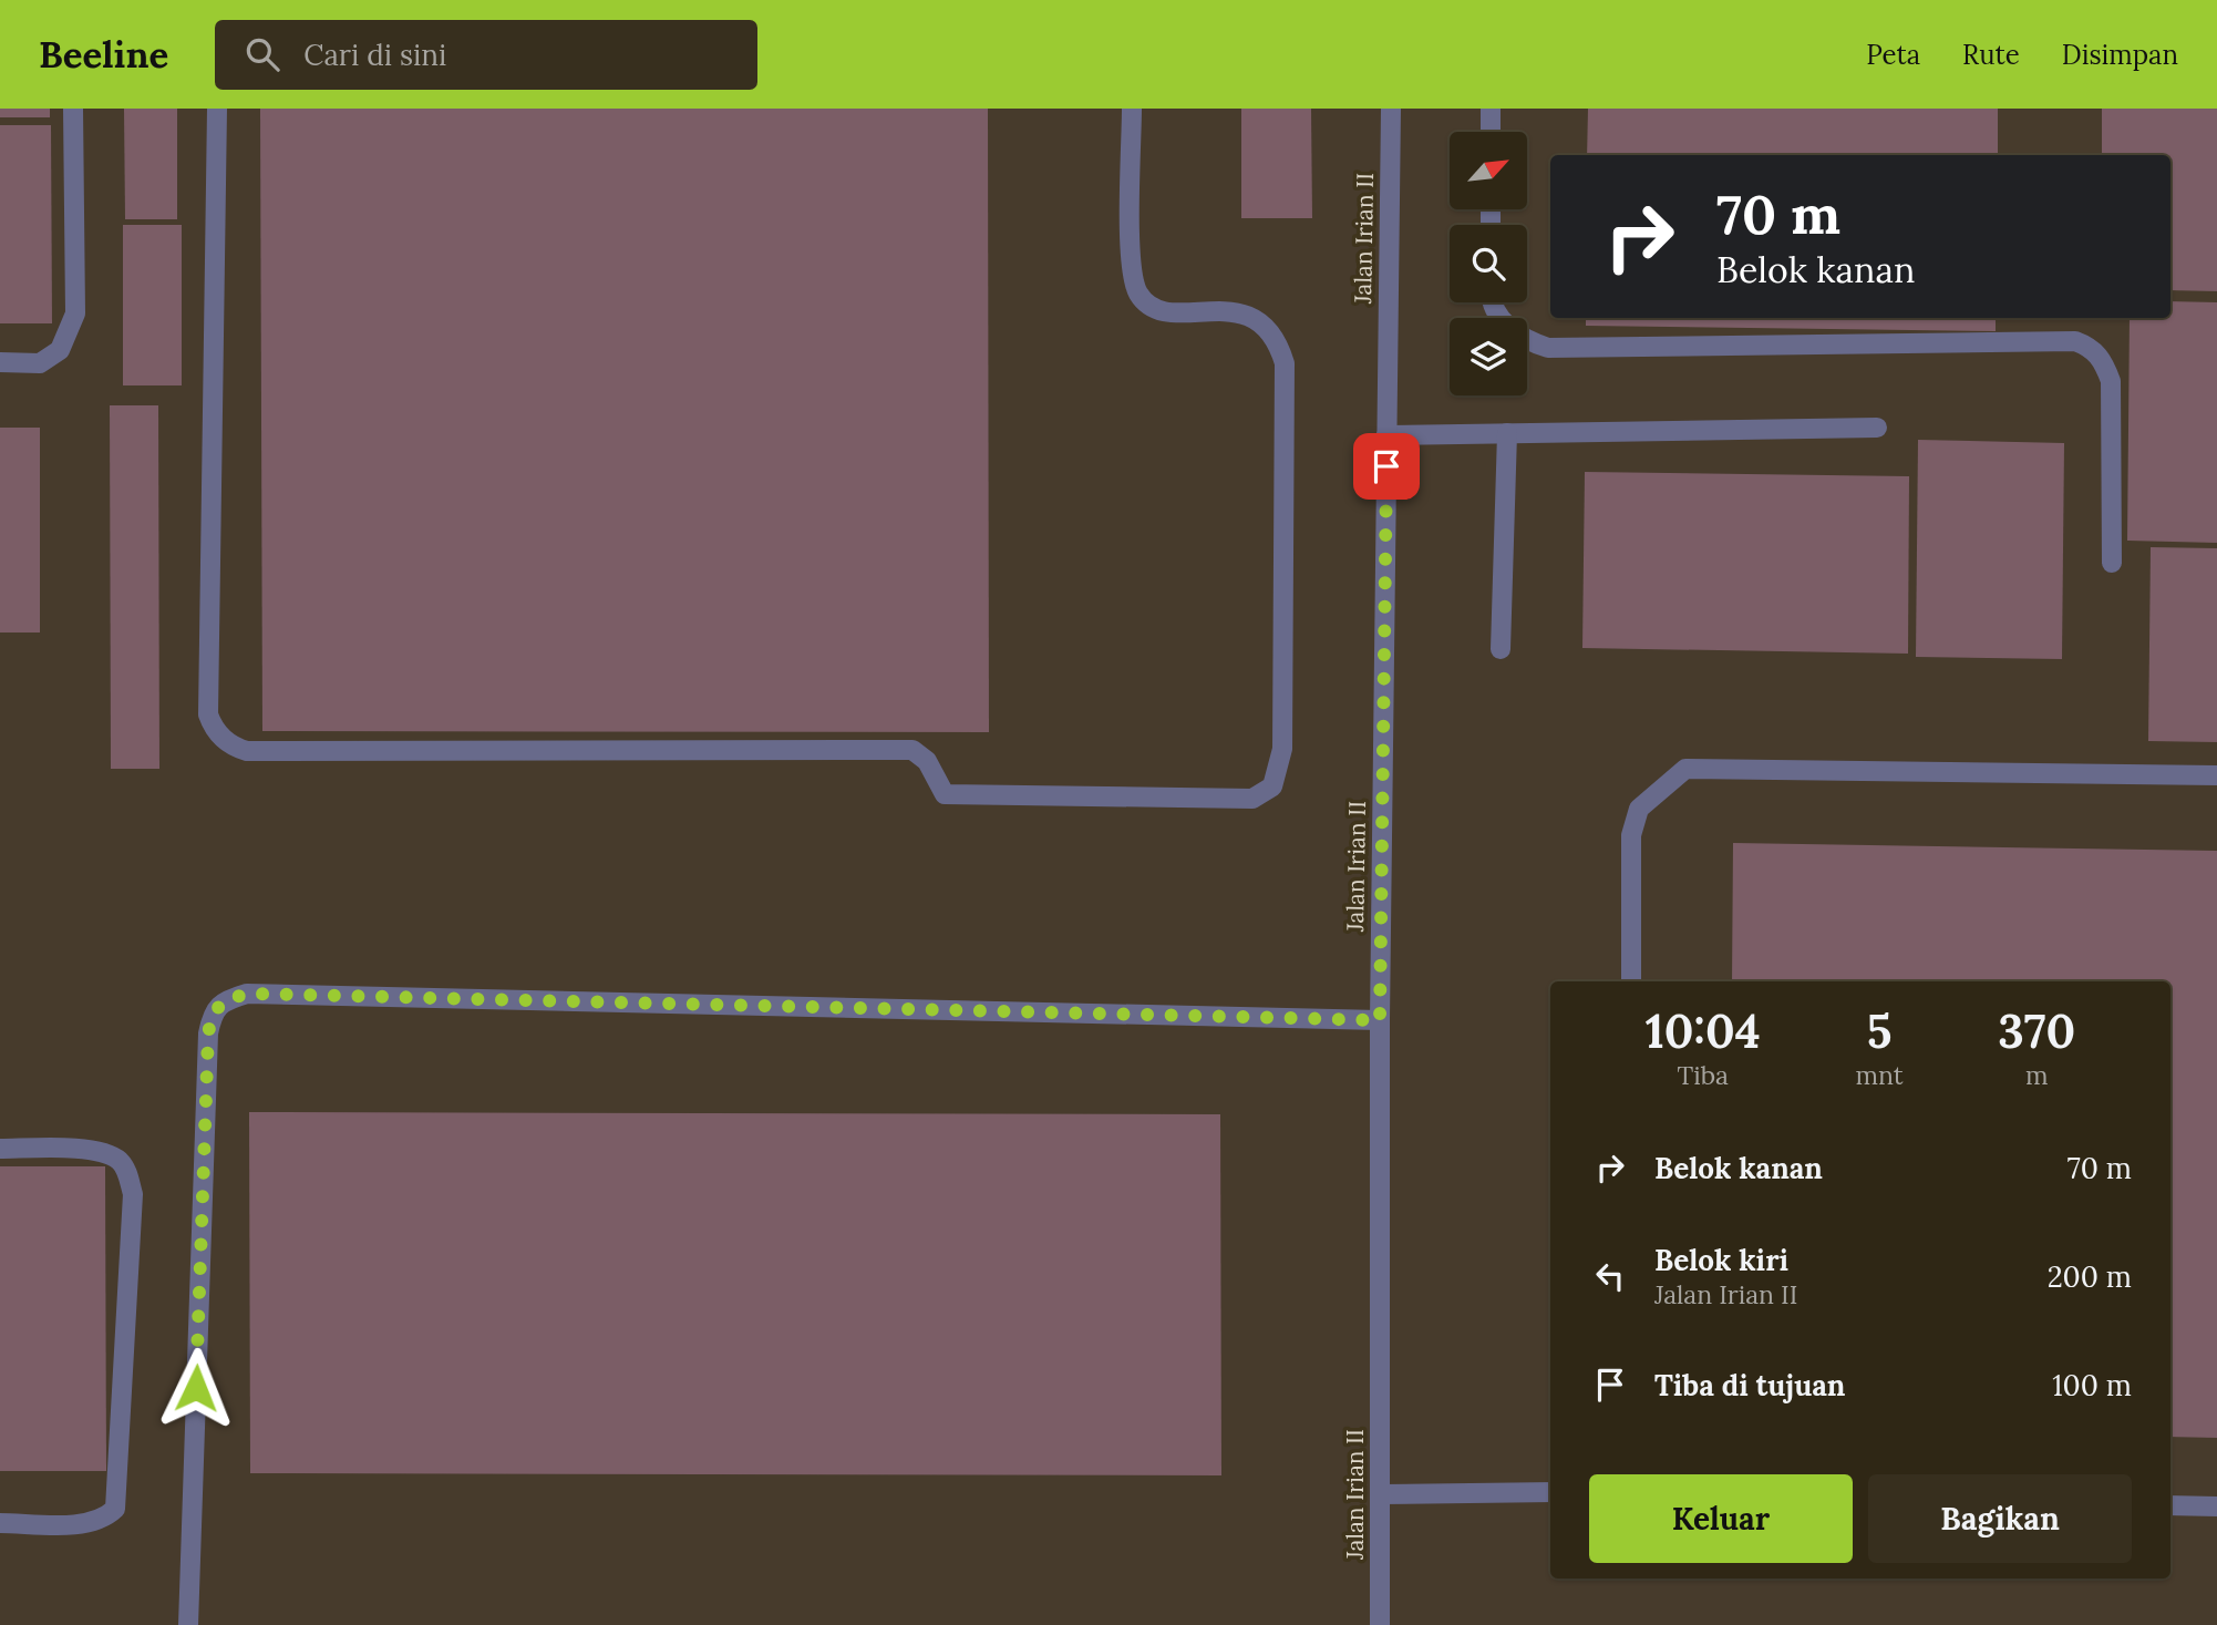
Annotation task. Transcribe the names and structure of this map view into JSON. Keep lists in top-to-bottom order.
{
  "streets": {
    "street": ["Jalan Irian II"]
  },
  "north": "top right",
  "page": {
    "header": "Beeline",
    "search": "Cari di sini",
    "nav": ["Peta", "Rute", "Disimpan"],
    "turn": ["70 m", "Belok kanan"],
    "eta": [
      "10:04",
      "Tiba",
      "5",
      "mnt",
      "370",
      "m"
    ],
    "list": [
      {
        "name": "Belok kanan",
        "value": "70 m"
      },
      {
        "name": "Belok kiri",
        "note": "Jalan Irian II",
        "value": "200 m"
      },
      {
        "name": "Tiba di tujuan",
        "value": "100 m"
      }
    ],
    "buttons": ["Keluar", "Bagikan"]
  }
}
